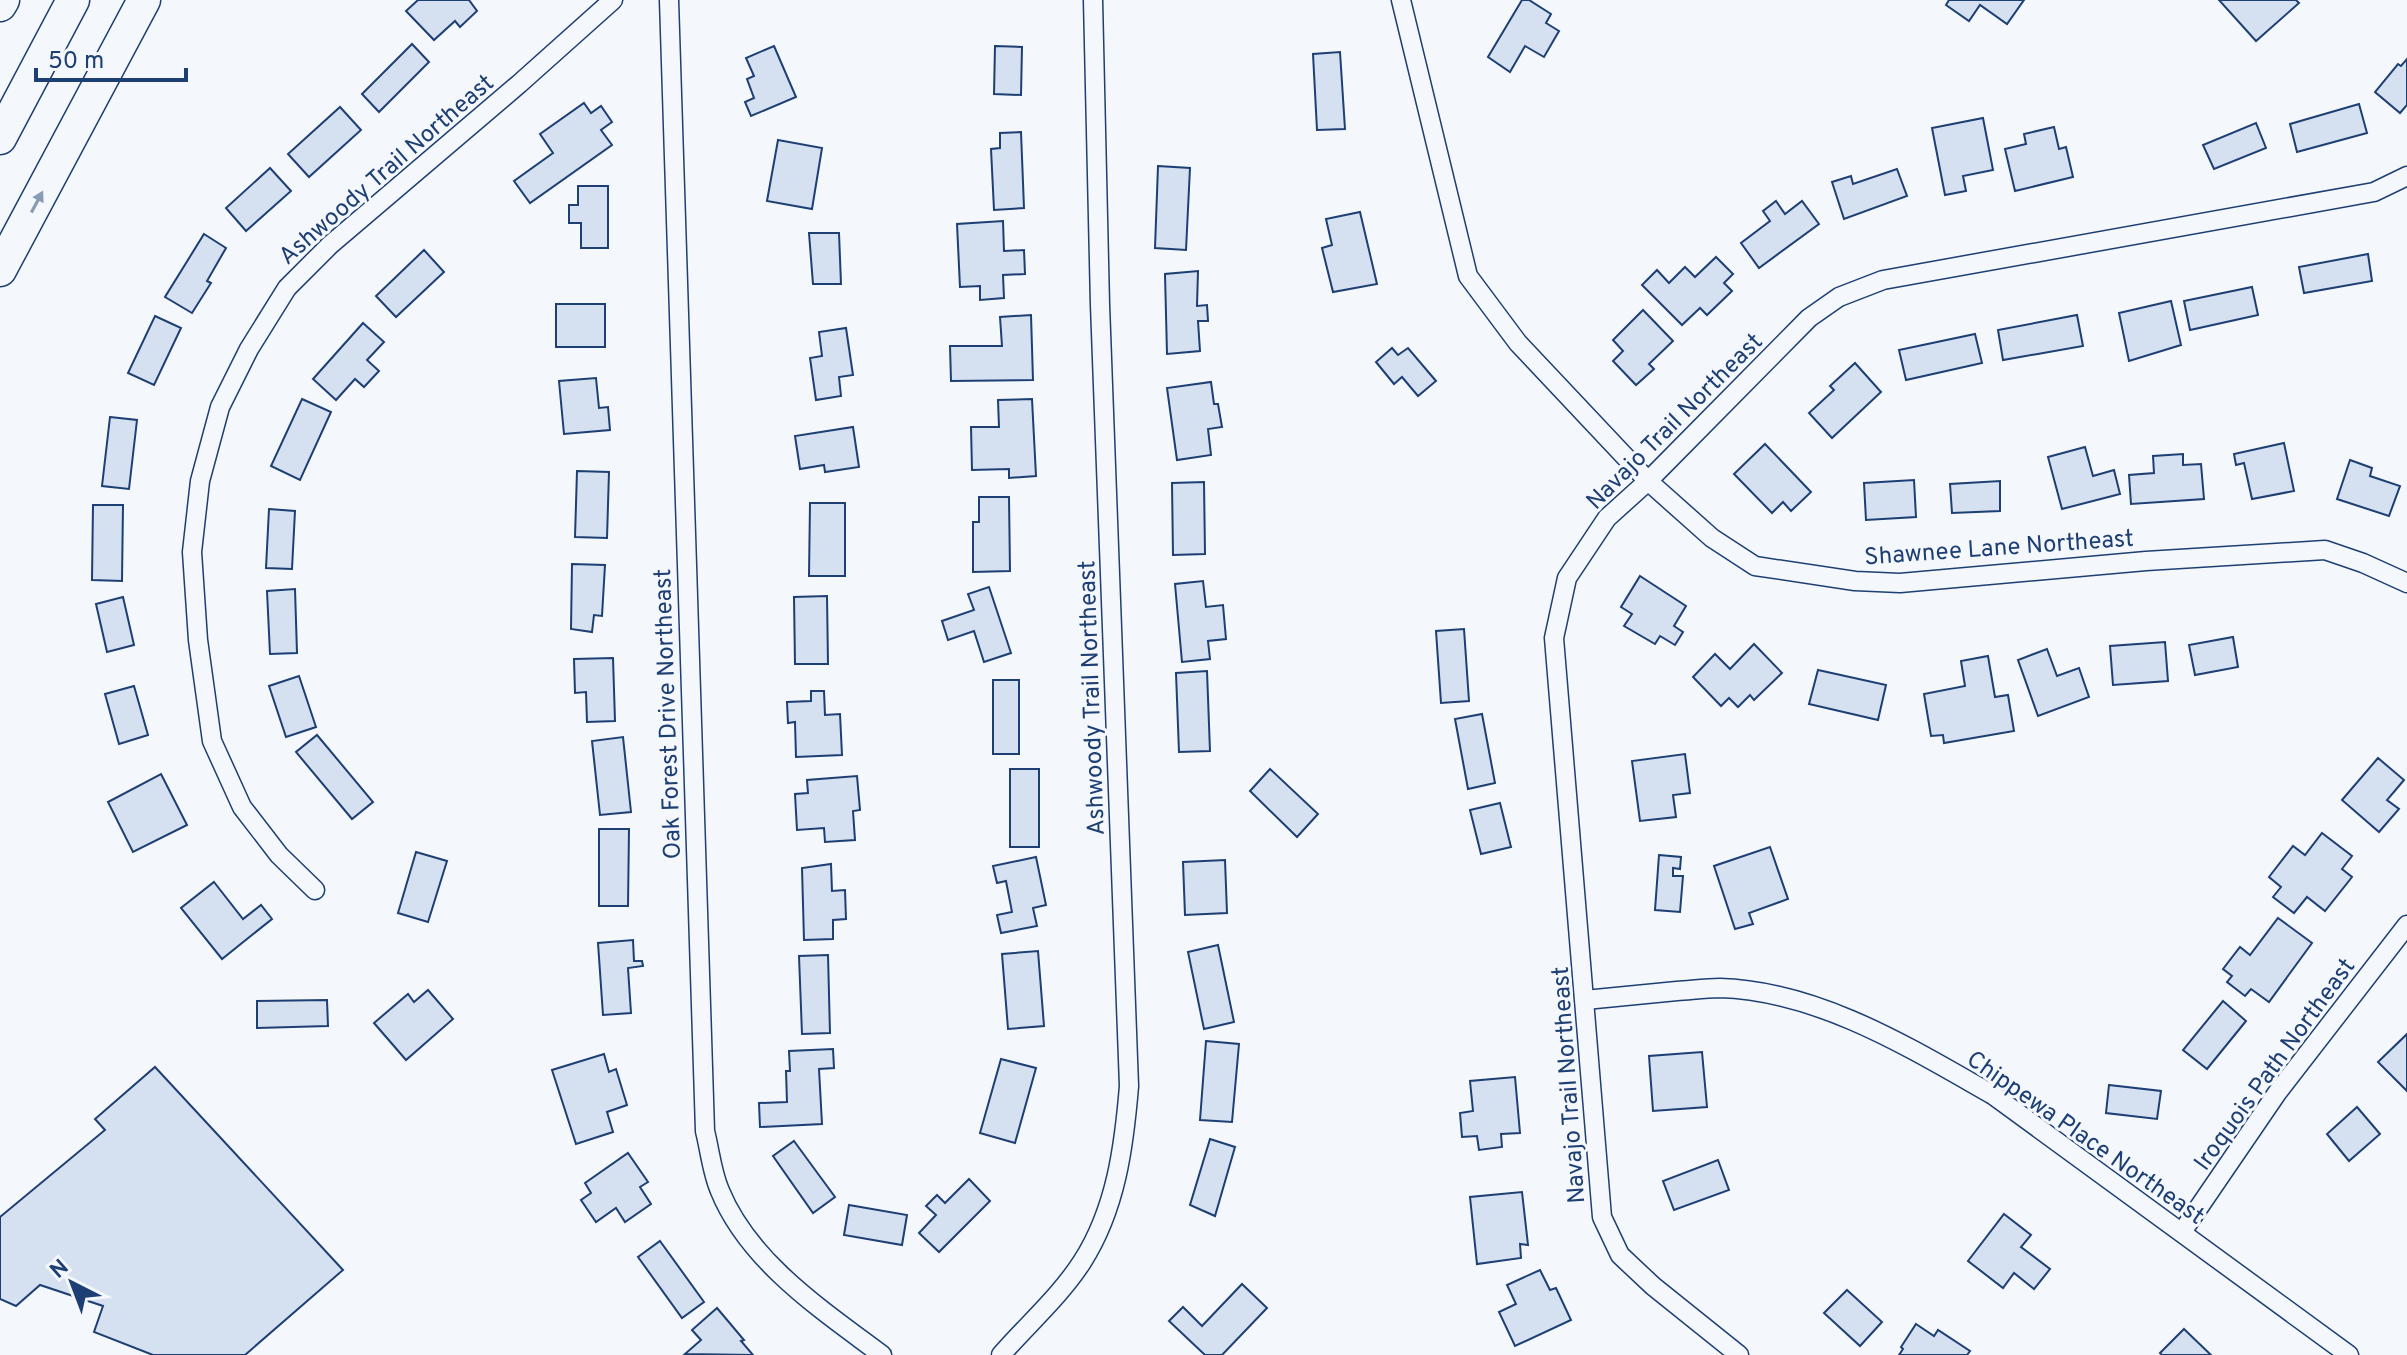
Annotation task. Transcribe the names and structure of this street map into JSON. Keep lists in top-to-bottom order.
{
  "streets": {
    "street": [
      "Ashwoody Trail Northeast",
      "Navajo Trail Northeast",
      "Shawnee Lane Northeast",
      "Oak Forest Drive Northeast",
      "Iroquois Path Northeast",
      "Chippewa Place Northeast"
    ]
  },
  "crossings": [
    ["Navajo Trail Northeast", "Shawnee Lane Northeast"],
    ["Navajo Trail Northeast", "Chippewa Place Northeast"],
    ["Iroquois Path Northeast", "Chippewa Place Northeast"]
  ],
  "scale_bar": "50 m",
  "north": "top left"
}
